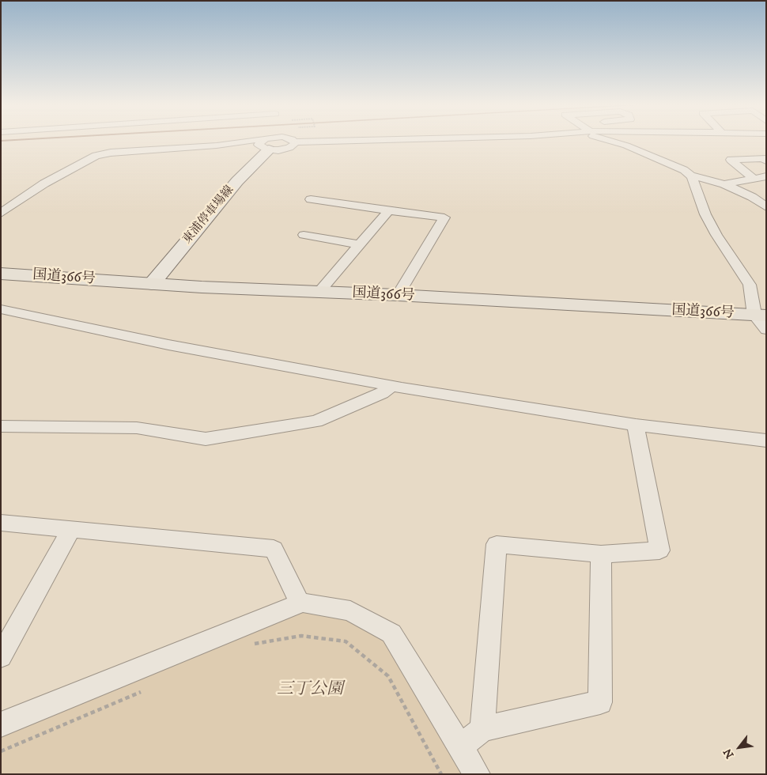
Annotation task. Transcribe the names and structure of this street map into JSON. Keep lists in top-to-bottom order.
{
  "streets": {
    "highway": ["国道366号"],
    "main road": ["東浦停車場線"]
  },
  "crossings": [
    ["東浦停車場線", "国道366号"]
  ],
  "parks": ["三丁公園"],
  "north": "bottom left"
}
